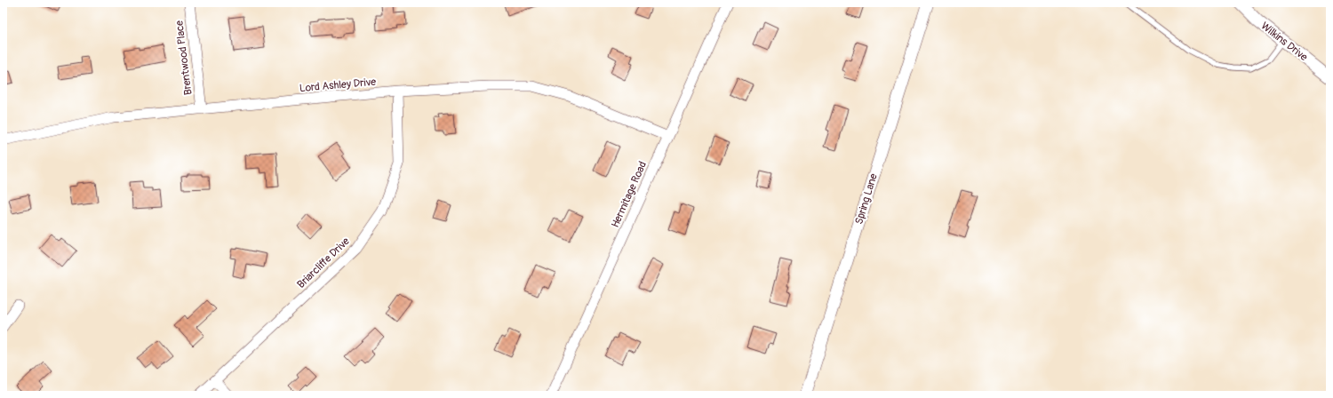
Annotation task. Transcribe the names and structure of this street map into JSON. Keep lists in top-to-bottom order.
{
  "streets": {
    "street": [
      "Wilkins Drive",
      "Brentwood Place",
      "Lord Ashley Drive",
      "Hermitage Road",
      "Spring Lane",
      "Briarcliffe Drive"
    ]
  },
  "crossings": [
    ["Brentwood Place", "Lord Ashley Drive"],
    ["Lord Ashley Drive", "Hermitage Road"],
    ["Lord Ashley Drive", "Briarcliffe Drive"]
  ]
}
